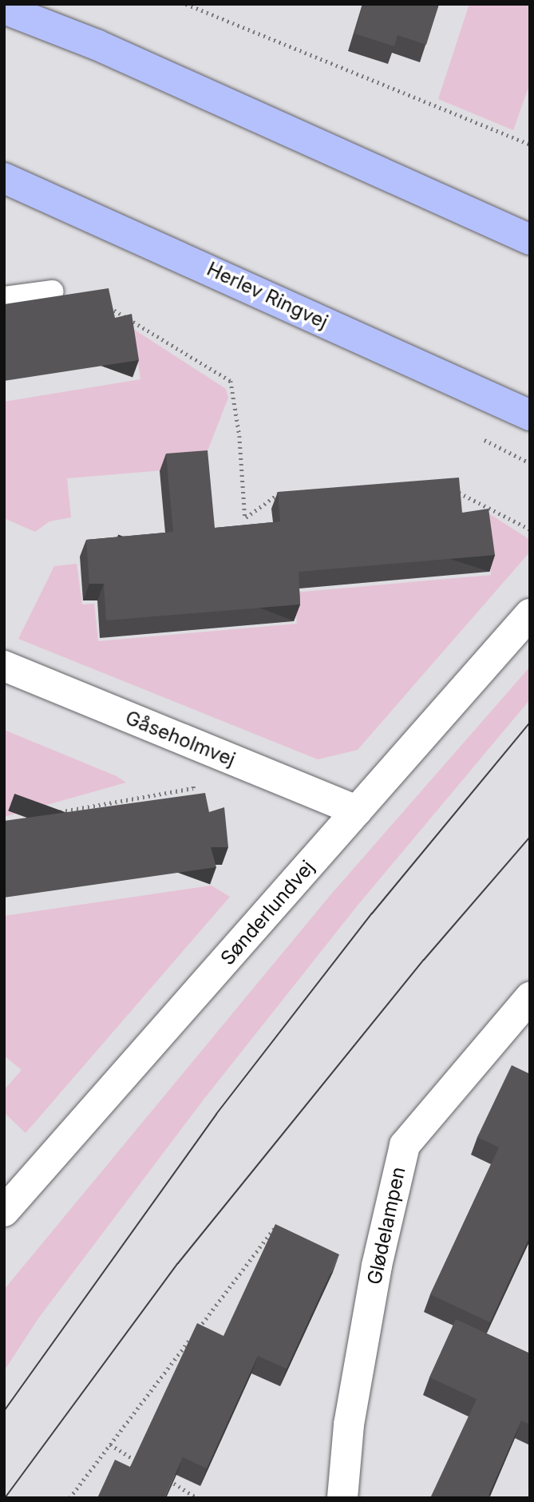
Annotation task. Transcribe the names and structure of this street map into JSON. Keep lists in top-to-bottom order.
{
  "streets": {
    "main road": ["Herlev Ringvej"],
    "street": ["Gåseholmvej", "Sønderlundvej", "Glødelampen"]
  },
  "crossings": [
    ["Gåseholmvej", "Sønderlundvej"]
  ]
}
